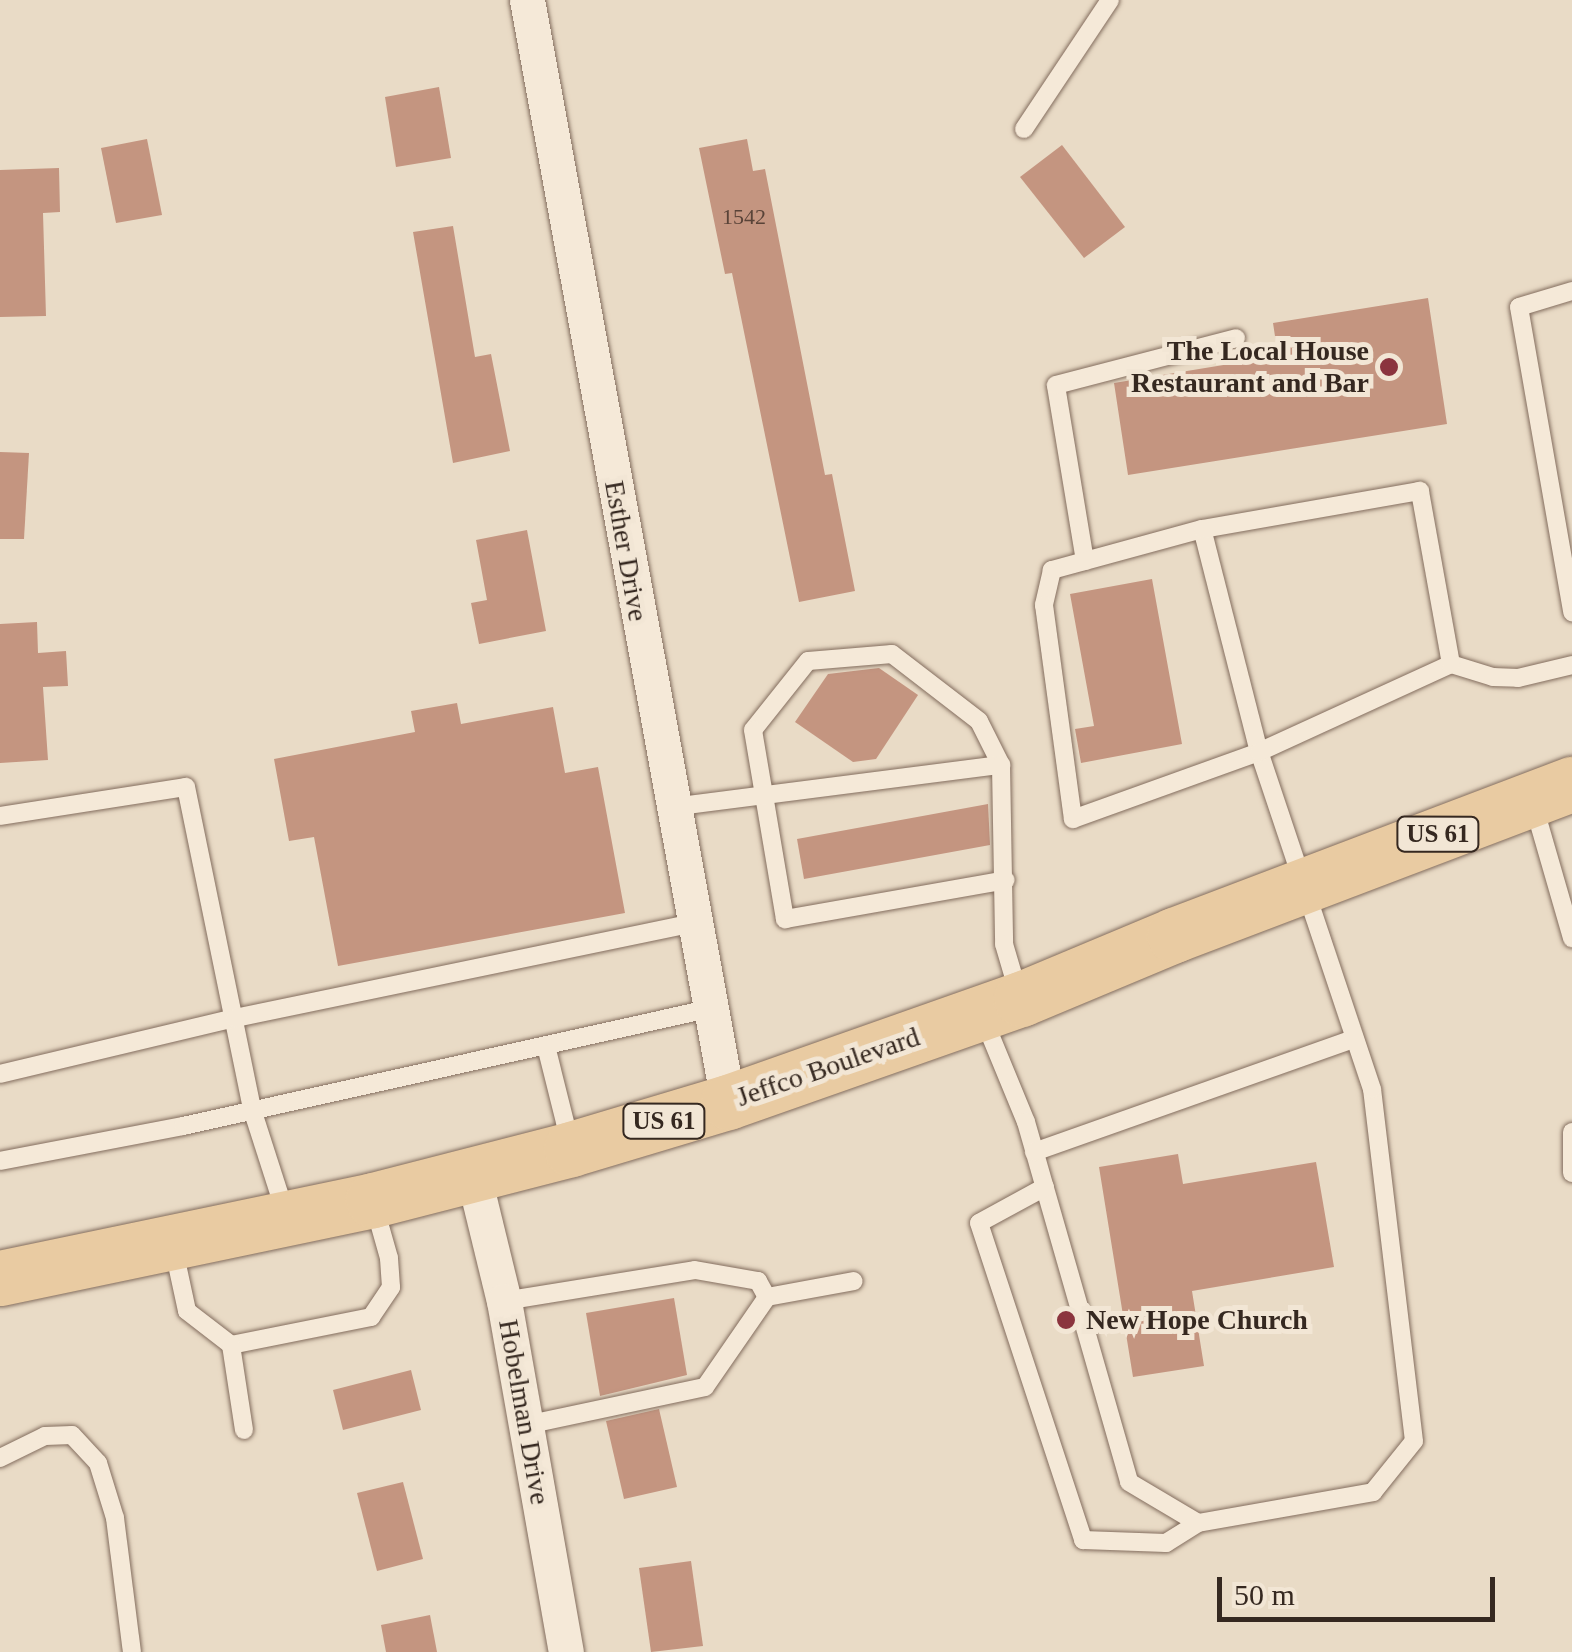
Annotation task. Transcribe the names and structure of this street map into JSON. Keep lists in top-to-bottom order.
{
  "streets": {
    "main road": ["US 61", "Jeffco Boulevard"],
    "street": ["Esther Drive", "Hobelman Drive"]
  },
  "crossings": [
    ["Esther Drive", "Jeffco Boulevard"],
    ["Jeffco Boulevard", "Hobelman Drive"]
  ],
  "places": ["The Local House Restaurant and Bar", "New Hope Church"],
  "house_numbers": ["1542"],
  "scale_bar": "50 m"
}
